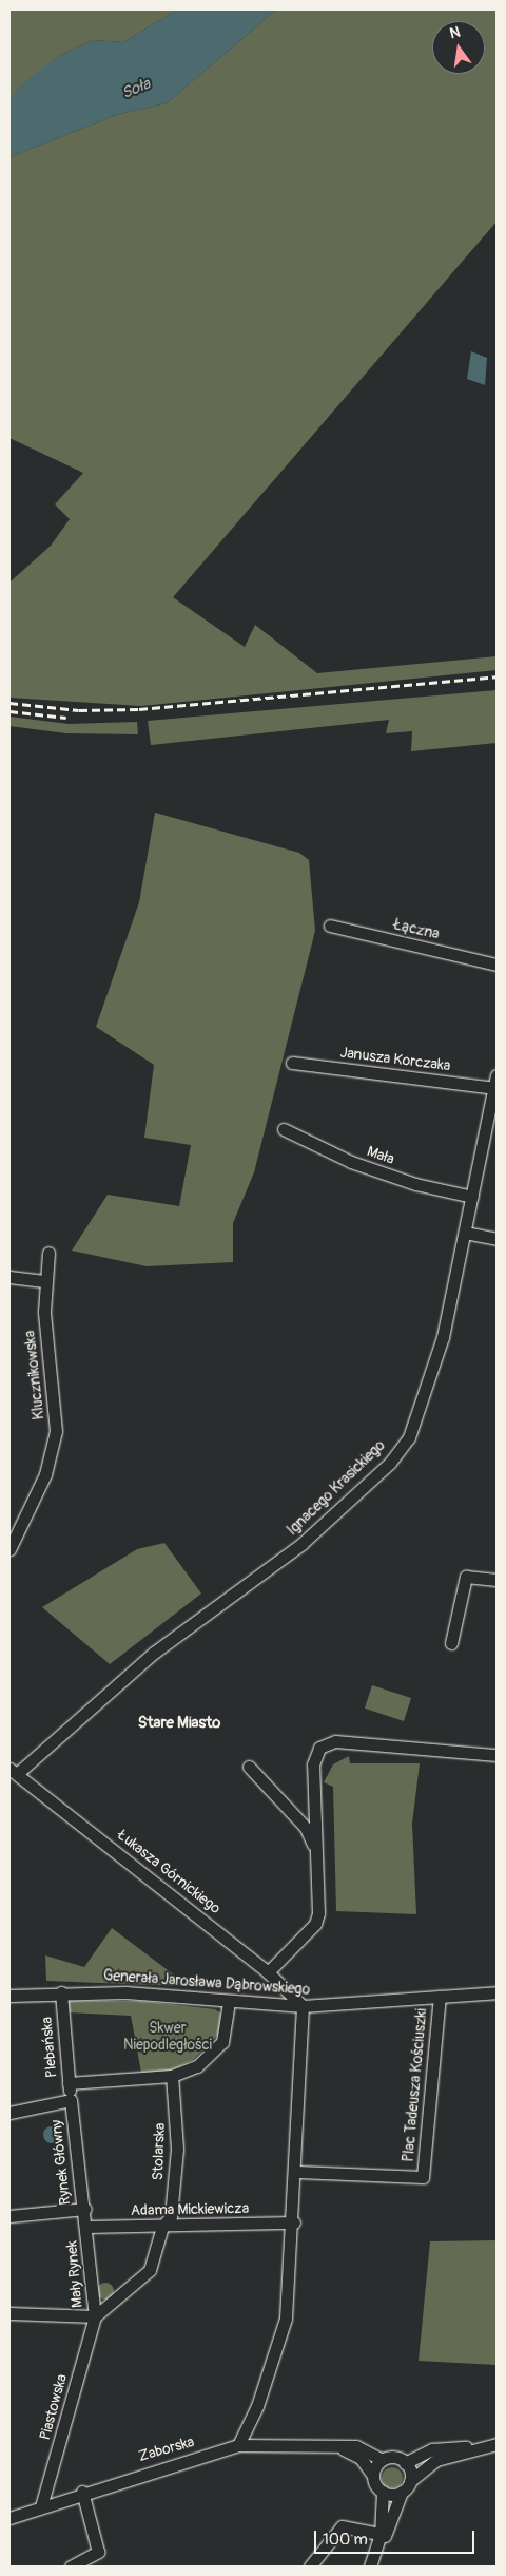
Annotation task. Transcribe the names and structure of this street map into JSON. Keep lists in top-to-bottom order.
{
  "streets": {
    "street": [
      "Łączna",
      "Janusza Korczaka",
      "Mała",
      "Klucznikowska",
      "Ignacego Krasickiego",
      "Łukasza Górnickiego",
      "Generała Jarosława Dąbrowskiego",
      "Plebańska",
      "Plac Tadeusza Kościuszki",
      "Stolarska",
      "Rynek Główny",
      "Adama Mickiewicza",
      "Mały Rynek",
      "Piastowska",
      "Zaborska"
    ]
  },
  "crossings": [
    ["Janusza Korczaka", "Ignacego Krasickiego"],
    ["Mała", "Ignacego Krasickiego"],
    ["Ignacego Krasickiego", "Łukasza Górnickiego"],
    ["Łukasza Górnickiego", "Generała Jarosława Dąbrowskiego"],
    ["Generała Jarosława Dąbrowskiego", "Plebańska"],
    ["Generała Jarosława Dąbrowskiego", "Plac Tadeusza Kościuszki"],
    ["Plebańska", "Rynek Główny"],
    ["Stolarska", "Adama Mickiewicza"],
    ["Stolarska", "Mały Rynek"],
    ["Rynek Główny", "Mały Rynek"],
    ["Adama Mickiewicza", "Mały Rynek"],
    ["Mały Rynek", "Piastowska"],
    ["Piastowska", "Zaborska"]
  ],
  "districts": ["Stare Miasto"],
  "water": ["Soła"],
  "parks": ["Skwer Niepodległości"],
  "scale_bar": "100 m",
  "north": "top"
}
